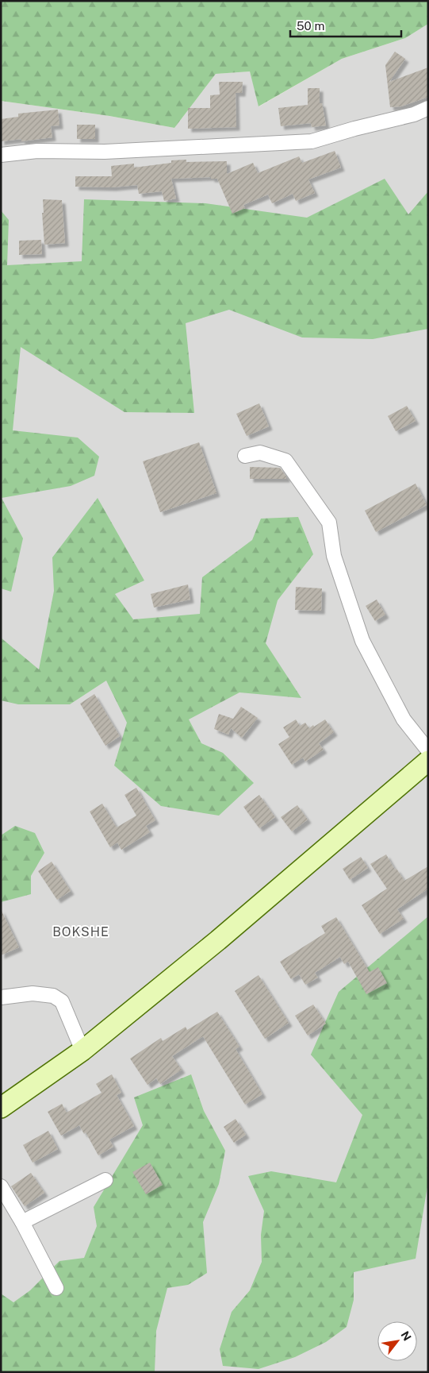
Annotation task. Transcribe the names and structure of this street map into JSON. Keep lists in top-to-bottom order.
{
  "districts": ["BOKSHE"],
  "scale_bar": "50 m",
  "north": "top right"
}
